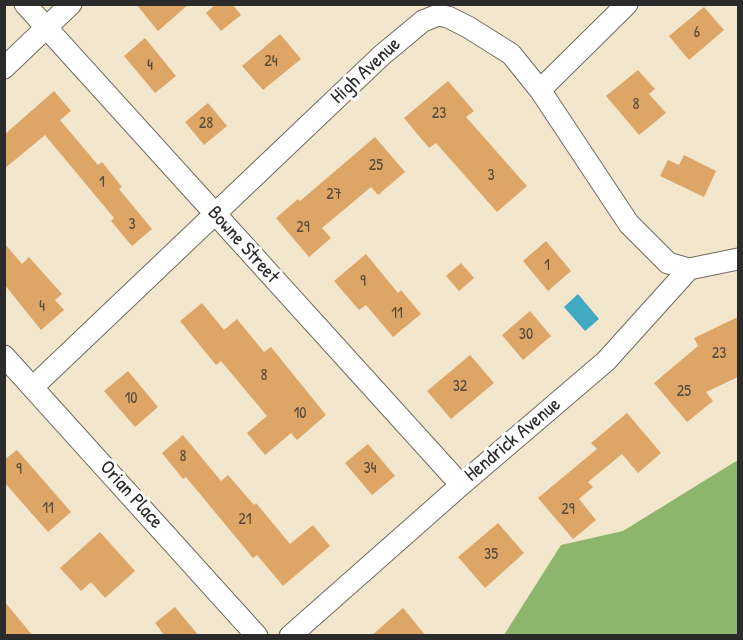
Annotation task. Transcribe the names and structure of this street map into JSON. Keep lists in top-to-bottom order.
{
  "streets": {
    "street": [
      "High Avenue",
      "Bowne Street",
      "Hendrick Avenue",
      "Orian Place"
    ]
  },
  "crossings": [
    ["High Avenue", "Bowne Street"],
    ["High Avenue", "Hendrick Avenue"],
    ["High Avenue", "Orian Place"],
    ["Bowne Street", "Hendrick Avenue"]
  ],
  "house_numbers": [
    "6",
    "24",
    "4",
    "8",
    "23",
    "28",
    "25",
    "3",
    "1",
    "27",
    "3",
    "29",
    "1",
    "9",
    "4",
    "11",
    "30",
    "23",
    "8",
    "32",
    "25",
    "10",
    "10",
    "8",
    "34",
    "9",
    "11",
    "29",
    "21",
    "35"
  ]
}
